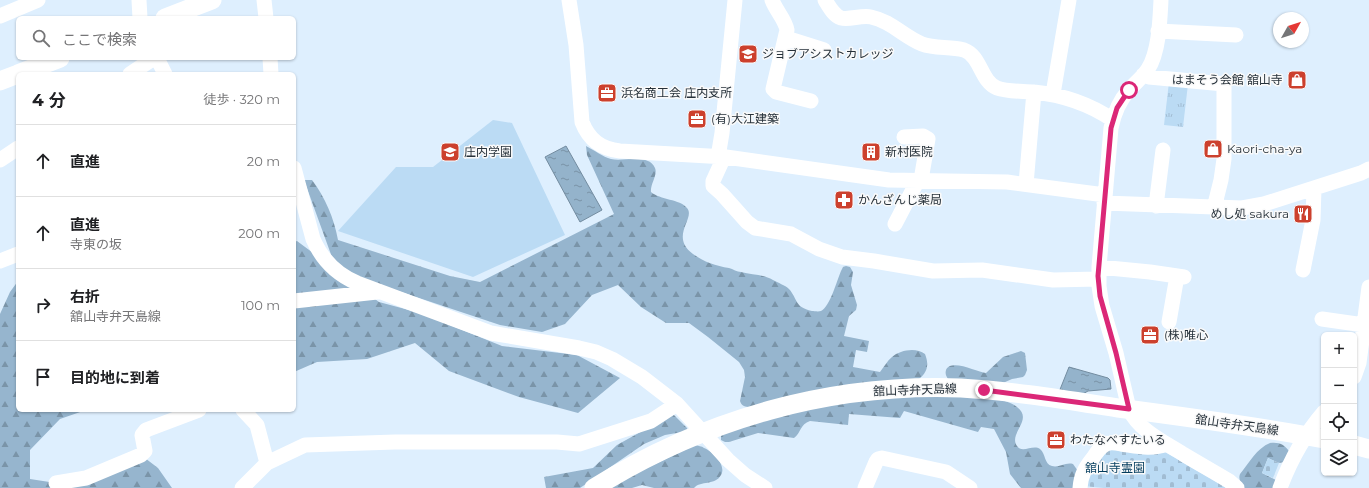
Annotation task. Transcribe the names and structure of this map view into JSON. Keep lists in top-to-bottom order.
{
  "streets": {
    "main road": ["舘山寺弁天島線"]
  },
  "parks": ["舘山寺霊園"],
  "places": {
    "school or university": ["ジョブアシストカレッジ", "庄内学園"],
    "shop": ["はまそう会館 舘山寺", "Kaori-cha-ya"],
    "office": [
      "浜名商工会 庄内支所",
      "(有)大江建築",
      "(株)唯心",
      "わたなべすたいる"
    ],
    "building": ["新村医院"],
    "pharmacy": ["かんざんじ薬局"],
    "restaurant": ["めし処 sakura"]
  },
  "north": "top right",
  "page": {
    "search": "ここで検索",
    "heading": ["4 分", "徒歩 · 320 m"],
    "list": [
      ["直進", "20 m"],
      ["直進", "寺東の坂", "200 m"],
      ["右折", "舘山寺弁天島線", "100 m"],
      "目的地に到着"
    ],
    "map_buttons": ["+", "−"]
  }
}
